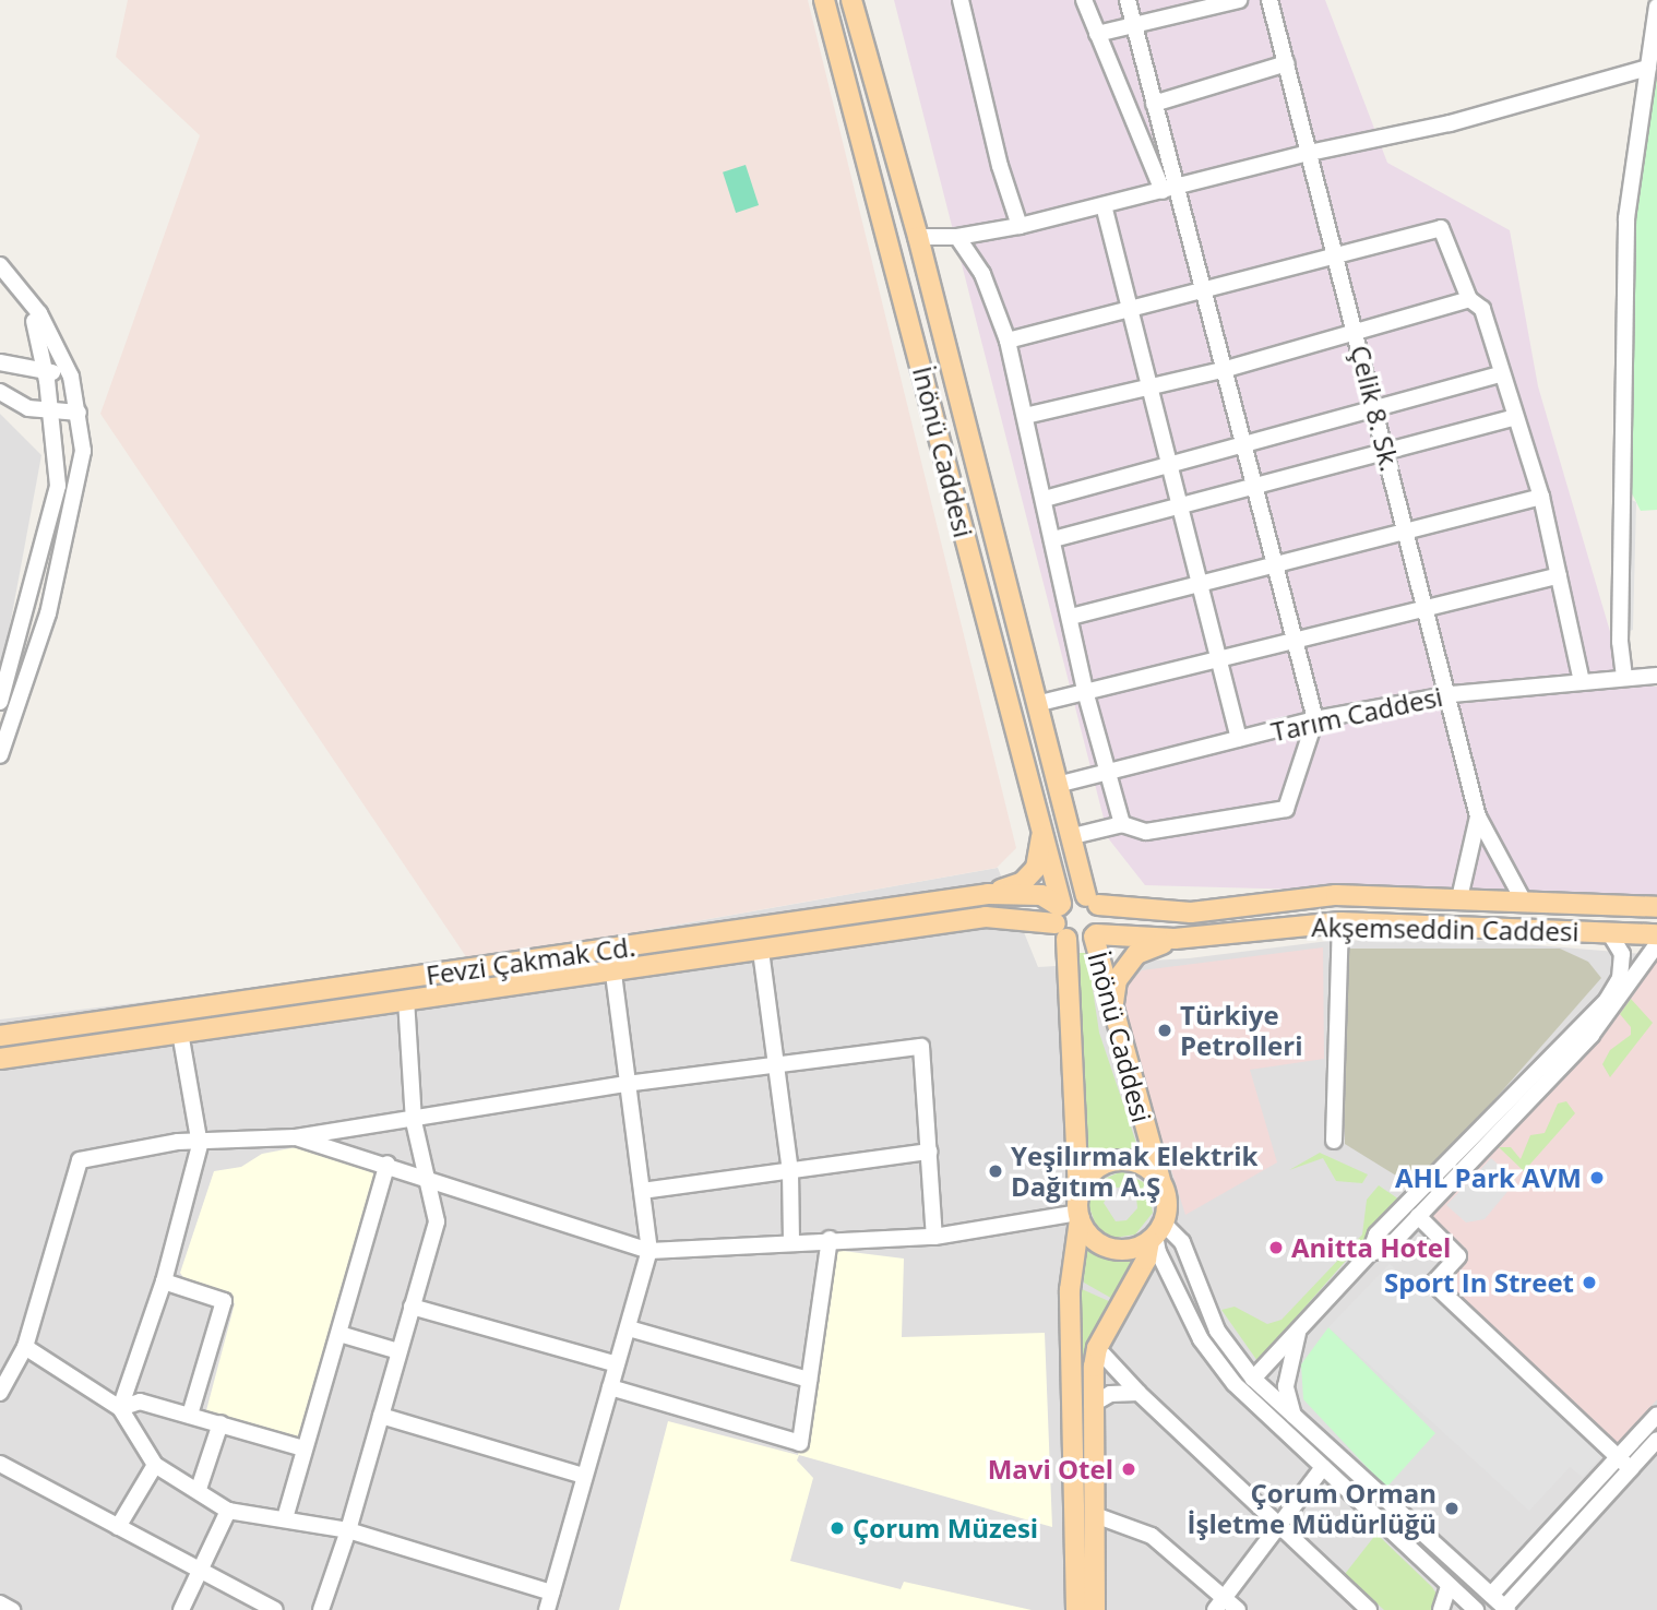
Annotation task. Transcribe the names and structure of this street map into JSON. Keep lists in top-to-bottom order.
{
  "streets": {
    "main road": ["İnönü Caddesi", "Akşemseddin Caddesi", "Fevzi Çakmak Cd."],
    "street": ["Çelik 8. Sk.", "Tarım Caddesi"]
  },
  "crossings": [
    ["Çelik 8. Sk.", "Tarım Caddesi"],
    ["İnönü Caddesi", "Tarım Caddesi"],
    ["İnönü Caddesi", "Akşemseddin Caddesi"],
    ["İnönü Caddesi", "Fevzi Çakmak Cd."],
    ["Akşemseddin Caddesi", "Fevzi Çakmak Cd."]
  ],
  "places": [
    "Türkiye Petrolleri",
    "Yeşilırmak Elektrik Dağıtım A.Ş",
    "AHL Park AVM",
    "Anitta Hotel",
    "Sport In Street",
    "Mavi Otel",
    "Çorum Orman İşletme Müdürlüğü",
    "Çorum Müzesi"
  ]
}
